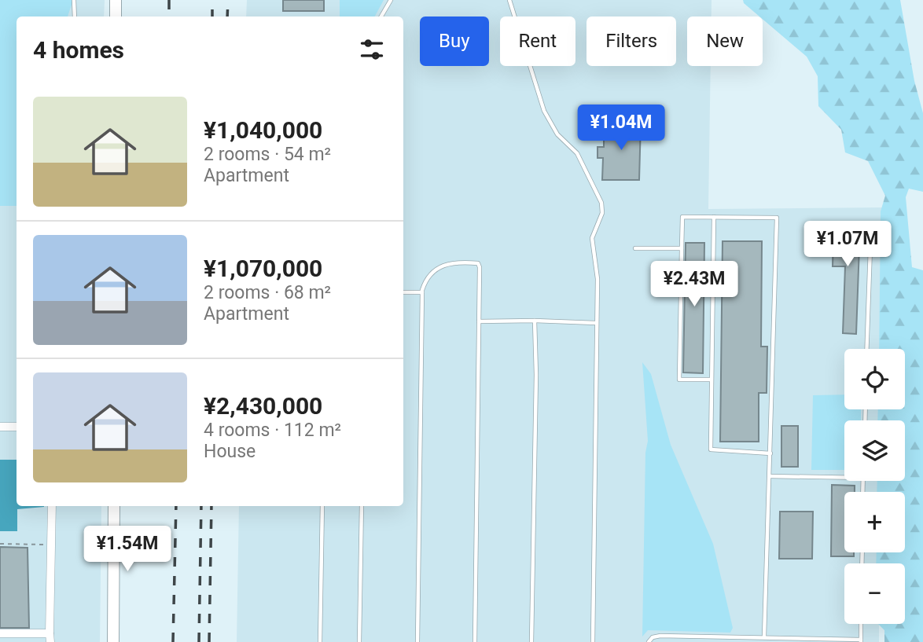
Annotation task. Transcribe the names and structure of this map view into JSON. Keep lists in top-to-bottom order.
{
  "page": {
    "chip": [
      "Buy",
      "Rent",
      "Filters",
      "New"
    ],
    "heading": "4 homes",
    "list": [
      {
        "name": "¥1,040,000",
        "note": "2 rooms · 54 m² · Apartment"
      },
      {
        "name": "¥1,070,000",
        "note": "2 rooms · 68 m² · Apartment"
      },
      {
        "name": "¥2,430,000",
        "note": "4 rooms · 112 m² · House"
      }
    ],
    "price": [
      "¥1.04M",
      "¥1.07M",
      "¥2.43M",
      "¥1.54M"
    ],
    "map_buttons": ["+", "−"]
  }
}
